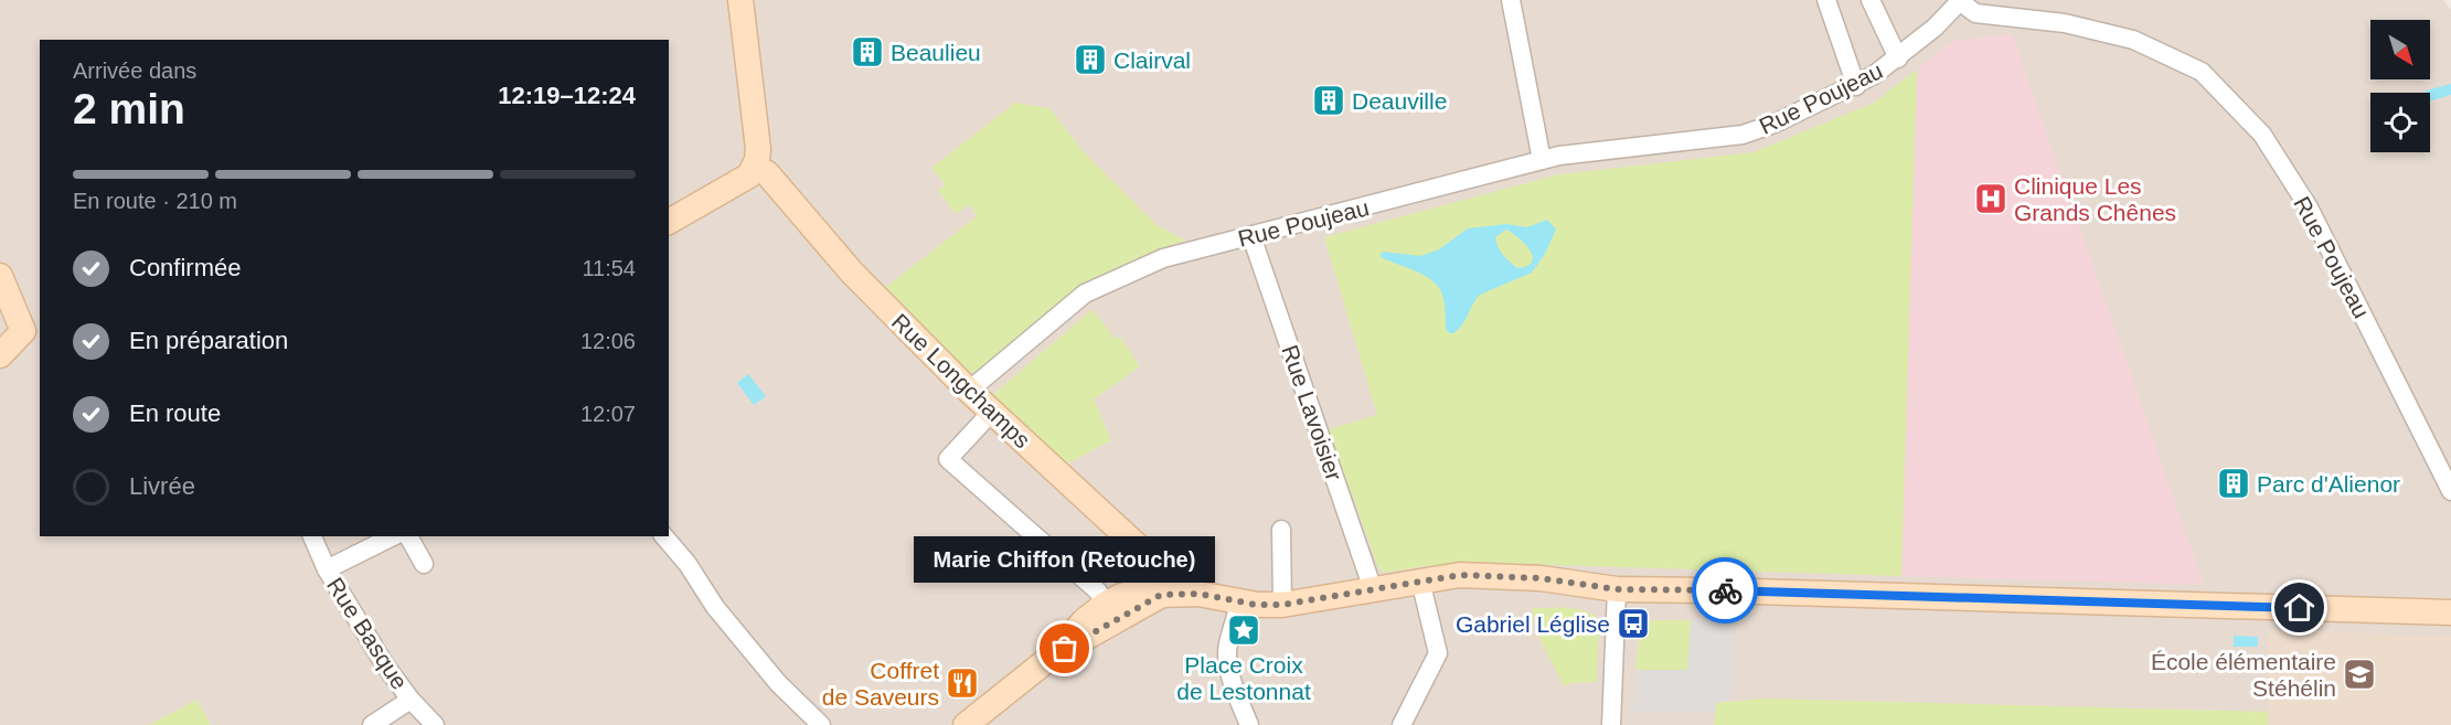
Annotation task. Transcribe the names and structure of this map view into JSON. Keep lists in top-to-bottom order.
{
  "streets": {
    "street": [
      "Rue Poujeau",
      "Rue Longchamps",
      "Rue Lavoisier",
      "Rue Basque"
    ]
  },
  "crossings": [
    ["Rue Poujeau", "Rue Longchamps"],
    ["Rue Poujeau", "Rue Lavoisier"]
  ],
  "places": {
    "building": [
      "Beaulieu",
      "Clairval",
      "Deauville",
      "Parc d'Alienor"
    ],
    "hospital": ["Clinique Les Grands Chênes"],
    "bus stop": ["Gabriel Léglise"],
    "place": ["Place Croix de Lestonnat"],
    "other": ["Marie Chiffon (Retouche)"],
    "school or university": ["École élémentaire Stéhélin"],
    "restaurant": ["Coffret de Saveurs"]
  },
  "north": "bottom right",
  "page": {
    "heading": ["2 min", "Arrivée dans", "12:19–12:24"],
    "bar": "En route · 210 m",
    "list": [
      ["Confirmée", "11:54"],
      ["En préparation", "12:06"],
      ["En route", "12:07"],
      "Livrée"
    ],
    "bubble": "Marie Chiffon (Retouche)"
  }
}
